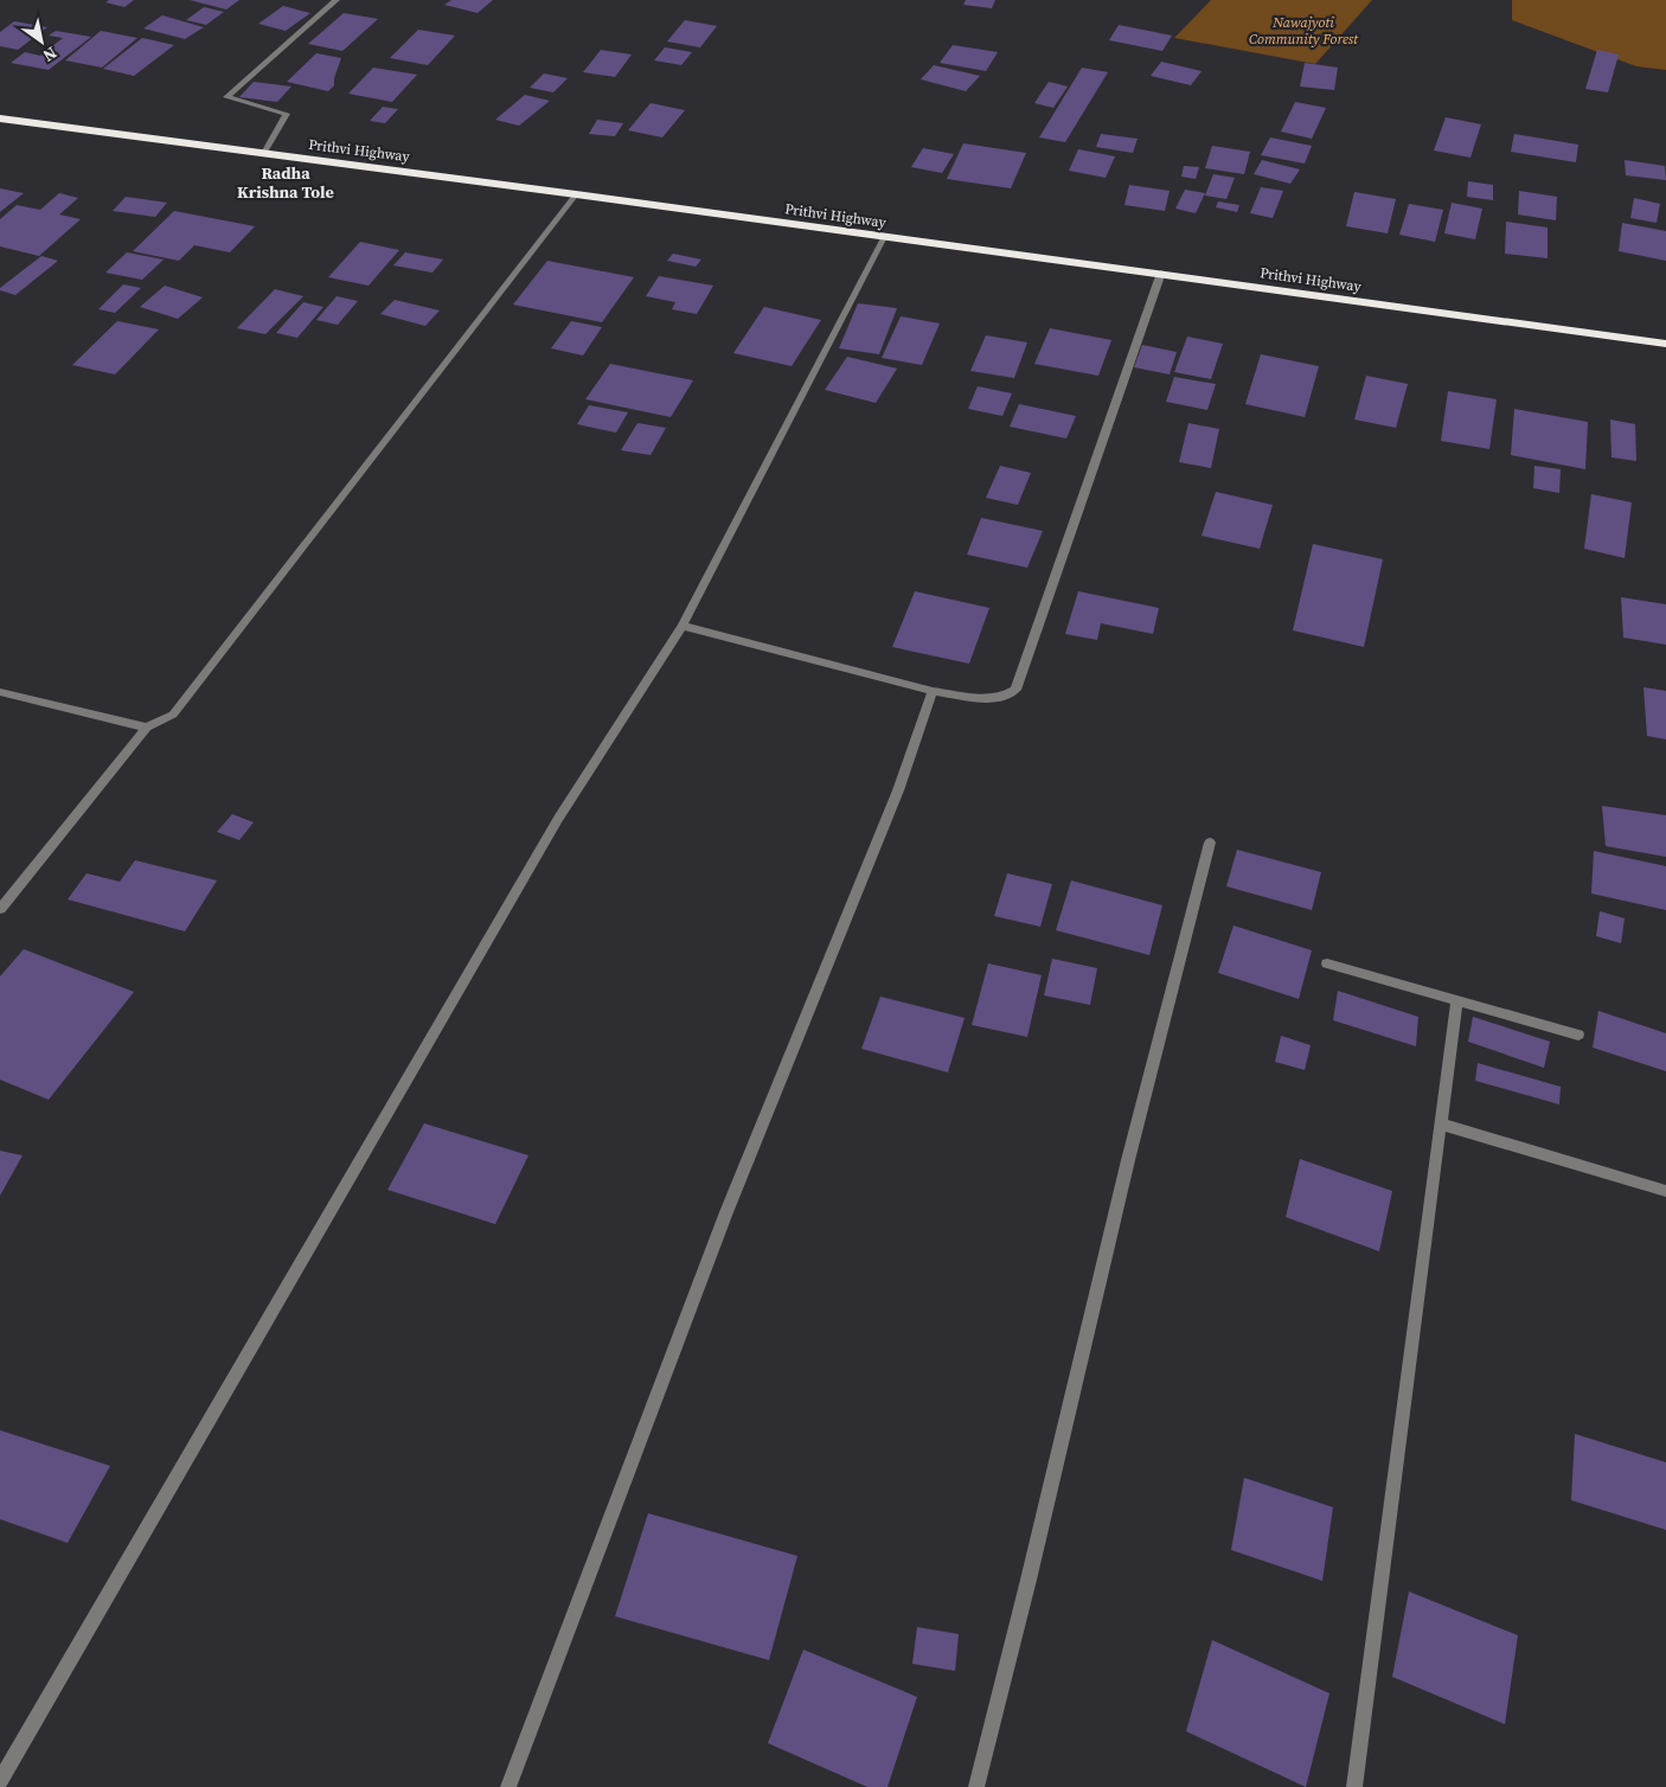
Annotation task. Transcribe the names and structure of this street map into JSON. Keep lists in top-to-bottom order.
{
  "streets": {
    "highway": ["Prithvi Highway"]
  },
  "districts": ["Radha Krishna Tole"],
  "parks": ["Nawajyoti Community Forest"],
  "north": "bottom right"
}
